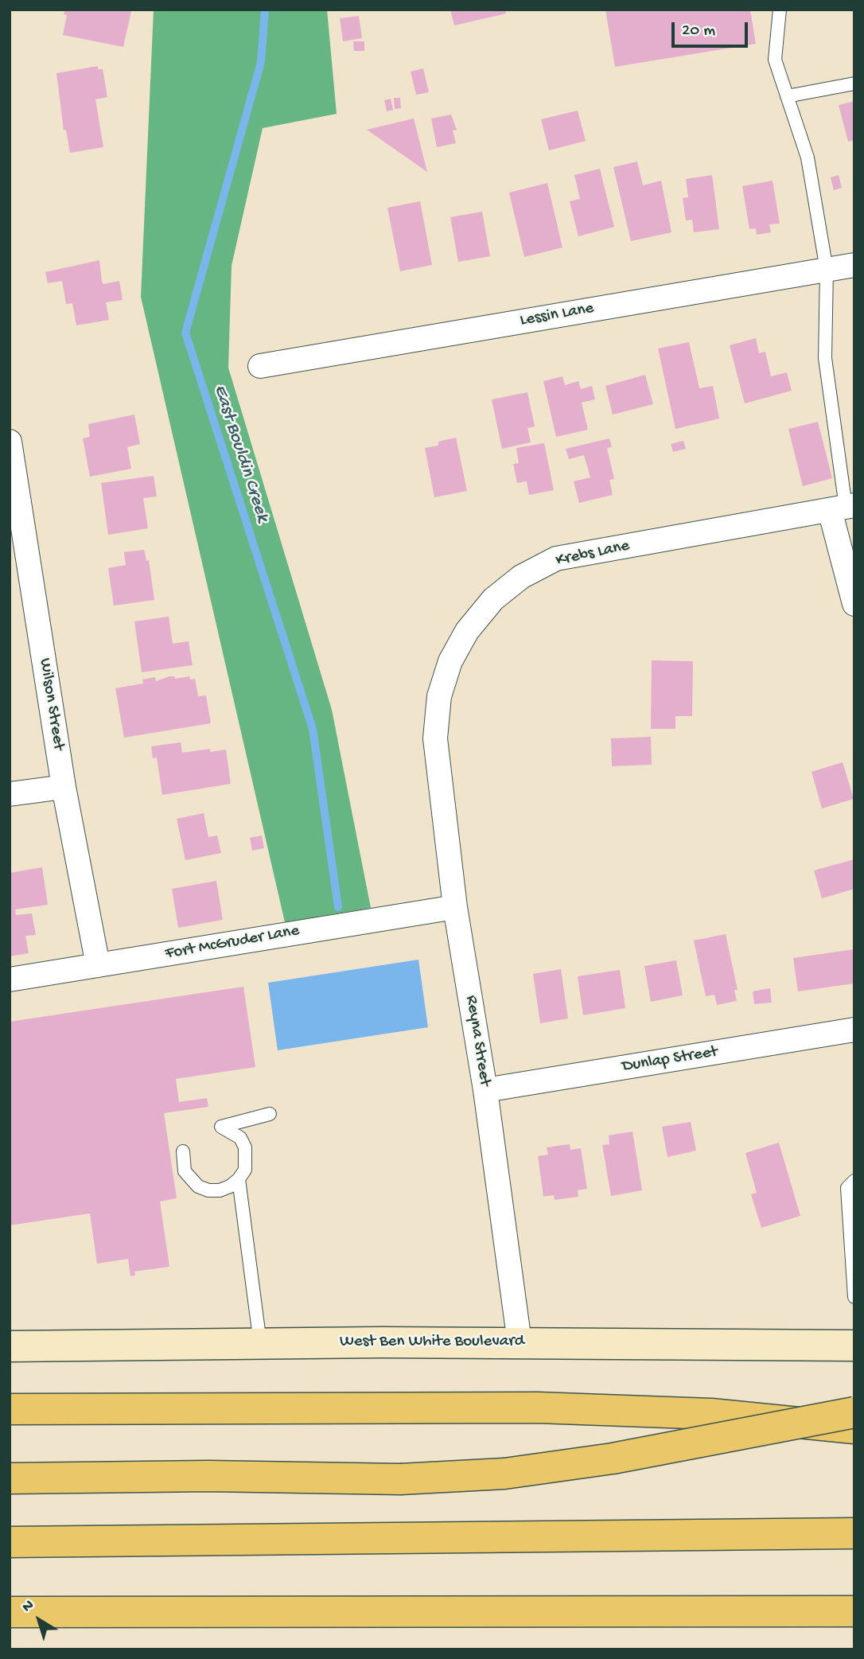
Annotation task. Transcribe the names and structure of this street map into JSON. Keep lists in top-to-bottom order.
{
  "streets": {
    "main road": ["West Ben White Boulevard"],
    "street": [
      "Lessin Lane",
      "Krebs Lane",
      "Wilson Street",
      "Fort McGruder Lane",
      "Reyna Street",
      "Dunlap Street"
    ]
  },
  "crossings": [
    ["Krebs Lane", "Reyna Street"],
    ["Wilson Street", "Fort McGruder Lane"],
    ["Fort McGruder Lane", "Reyna Street"],
    ["Reyna Street", "Dunlap Street"],
    ["Reyna Street", "West Ben White Boulevard"]
  ],
  "water": ["East Bouldin Creek"],
  "scale_bar": "20 m",
  "north": "top left"
}
